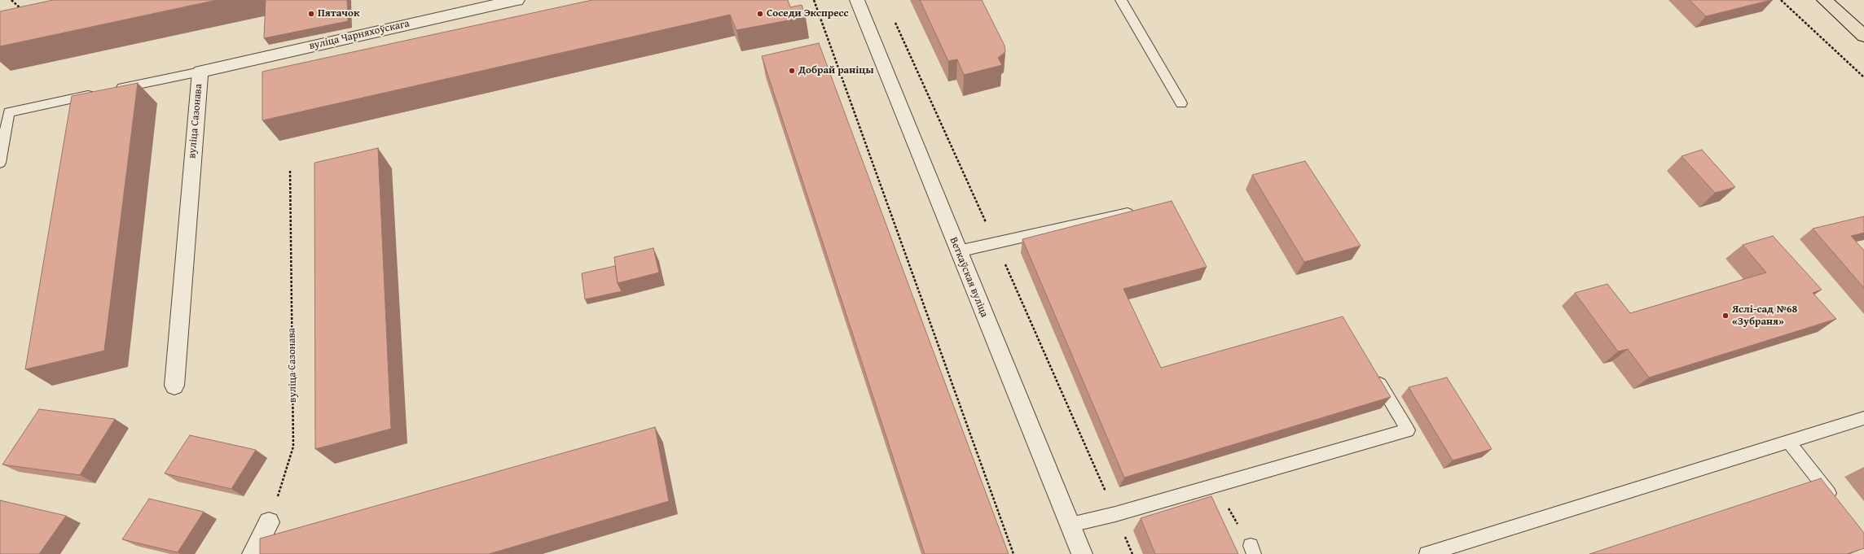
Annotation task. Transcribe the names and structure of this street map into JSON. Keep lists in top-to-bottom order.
{
  "streets": {
    "street": ["вуліца Чарняхоўскага", "вуліца Сазонава", "Веткаўская вуліца"]
  },
  "crossings": [
    ["вуліца Чарняхоўскага", "вуліца Сазонава"]
  ],
  "places": [
    "Пятачок",
    "Соседи Экспресс",
    "Добрай раніцы",
    "Яслі-сад №68 «Зубраня»"
  ]
}
